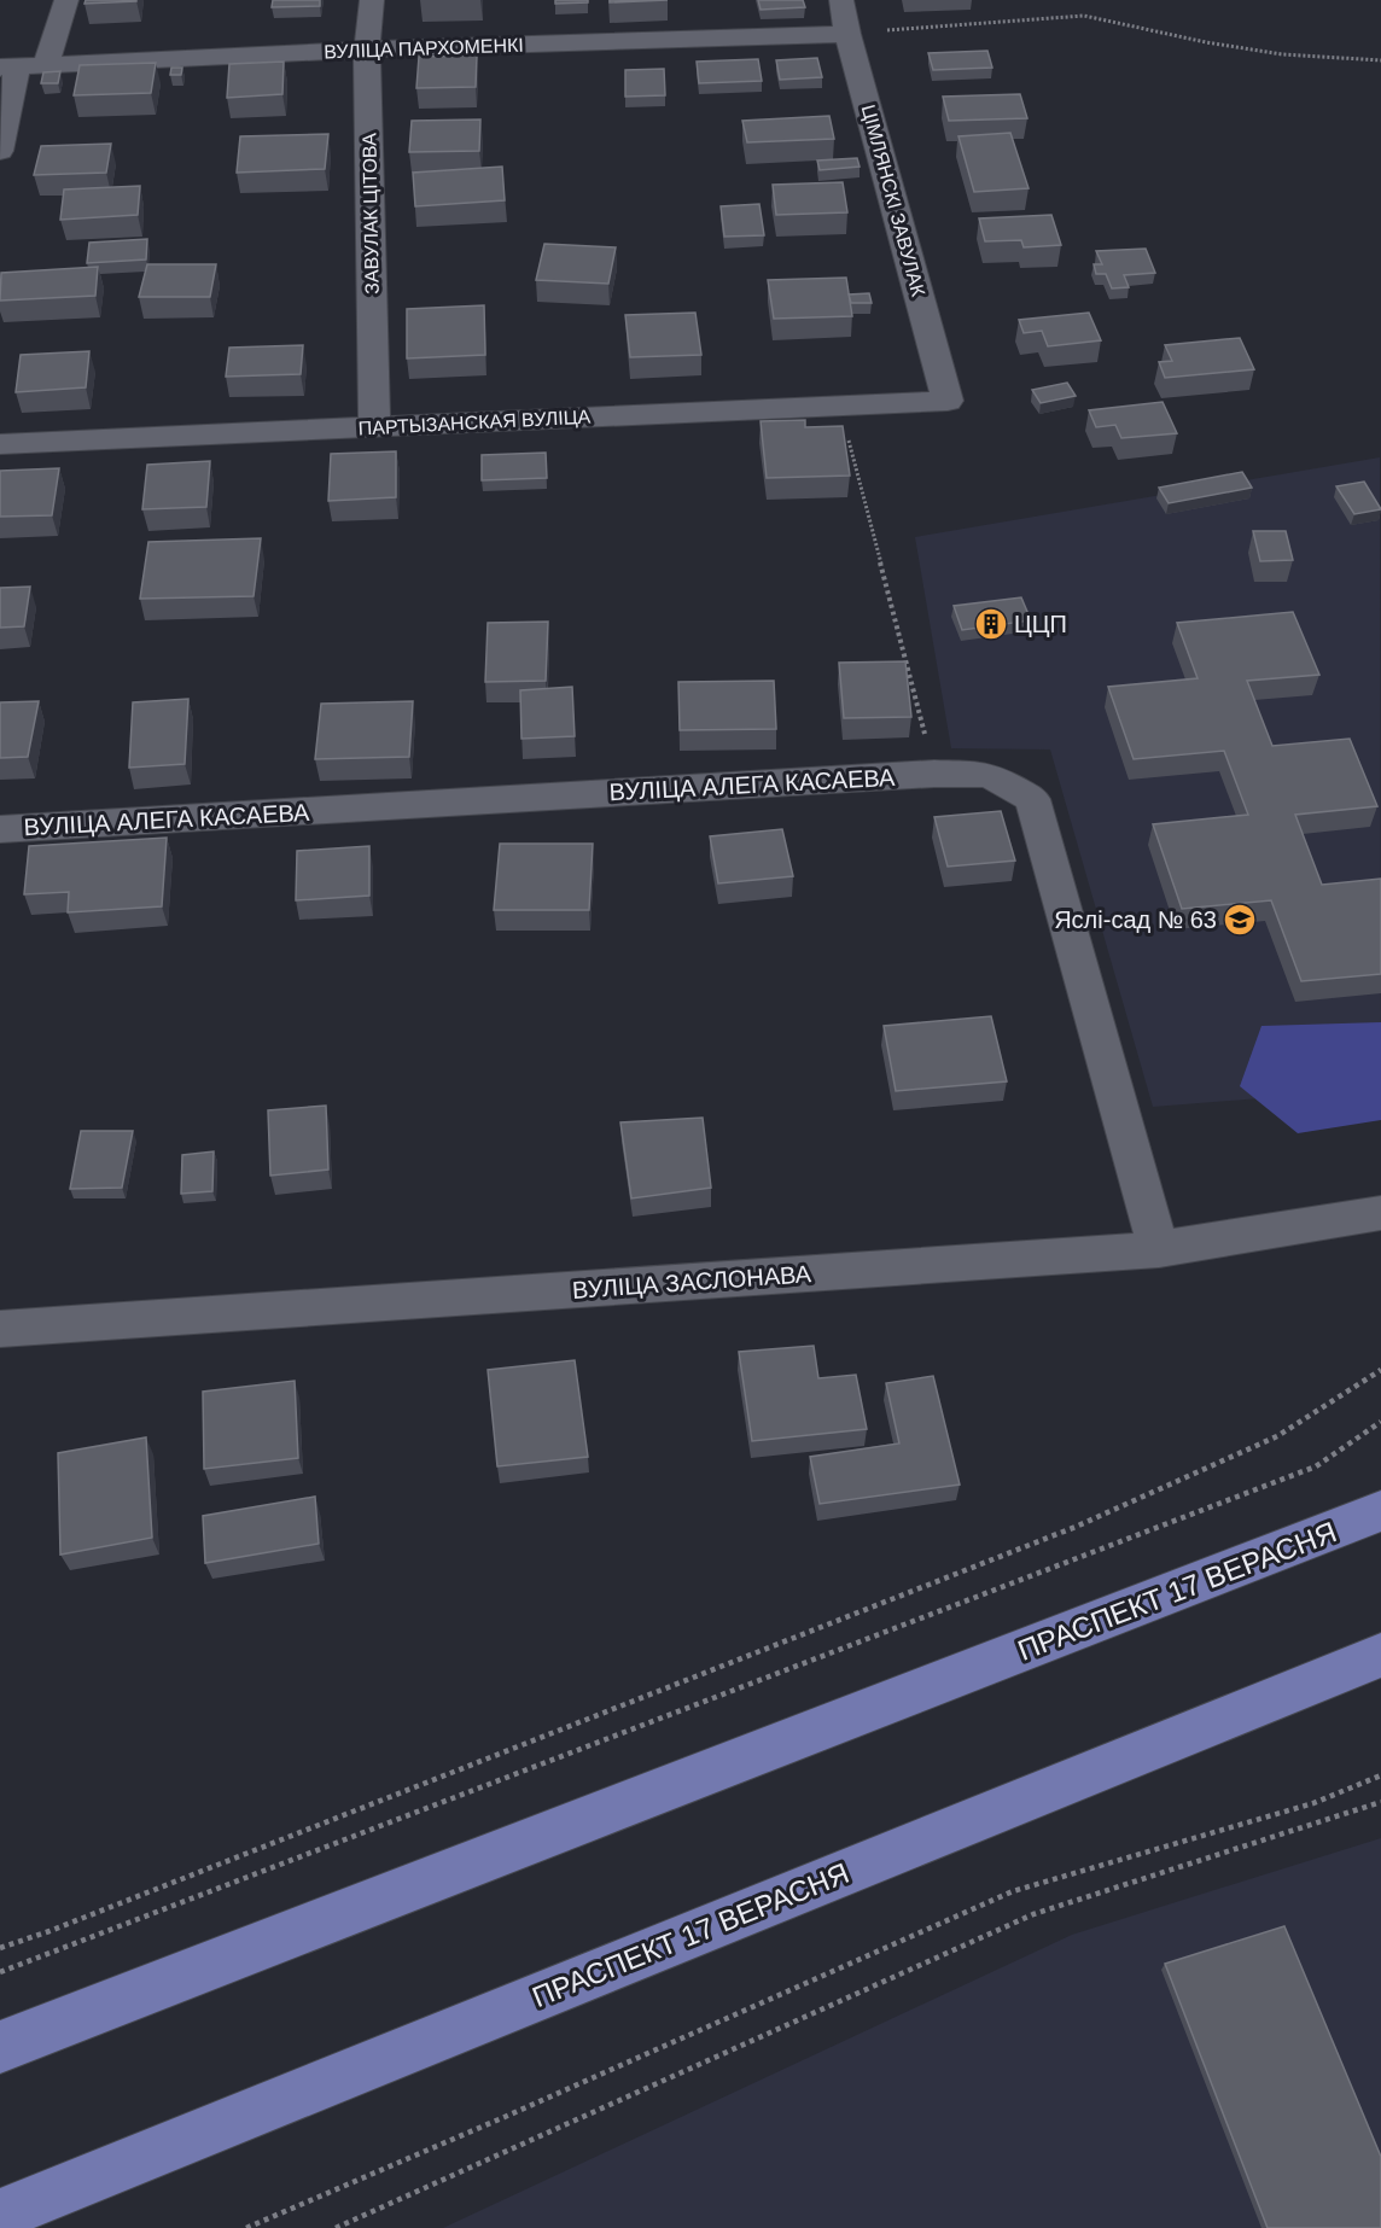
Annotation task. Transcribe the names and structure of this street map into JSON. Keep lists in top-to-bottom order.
{
  "streets": {
    "main road": ["ПРАСПЕКТ 17 ВЕРАСНЯ"],
    "street": [
      "ВУЛІЦА ПАРХОМЕНКІ",
      "ЦІМЛЯНСКІ ЗАВУЛАК",
      "ЗАВУЛАК ЦІТОВА",
      "ПАРТЫЗАНСКАЯ ВУЛІЦА",
      "ВУЛІЦА АЛЕГА КАСАЕВА",
      "ВУЛІЦА ЗАСЛОНАВА"
    ]
  },
  "crossings": [
    ["ВУЛІЦА ПАРХОМЕНКІ", "ЦІМЛЯНСКІ ЗАВУЛАК"],
    ["ВУЛІЦА ПАРХОМЕНКІ", "ЗАВУЛАК ЦІТОВА"],
    ["ЦІМЛЯНСКІ ЗАВУЛАК", "ПАРТЫЗАНСКАЯ ВУЛІЦА"],
    ["ЗАВУЛАК ЦІТОВА", "ПАРТЫЗАНСКАЯ ВУЛІЦА"],
    ["ВУЛІЦА АЛЕГА КАСАЕВА", "ВУЛІЦА ЗАСЛОНАВА"]
  ],
  "places": {
    "building": ["ЦЦП"],
    "school or university": ["Яслі-сад № 63"]
  }
}
